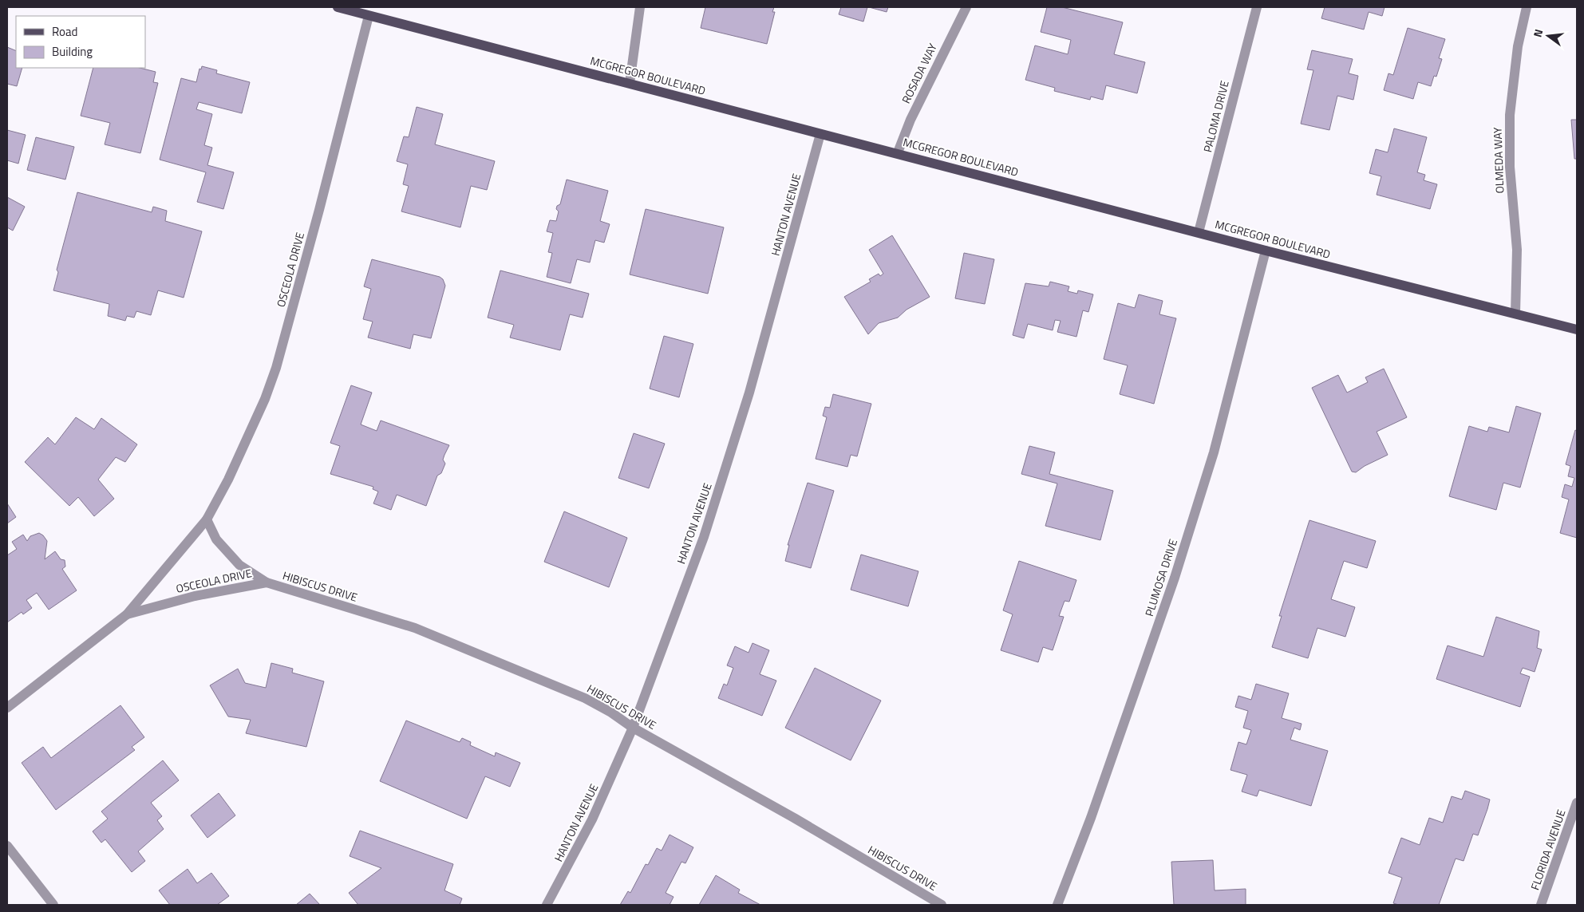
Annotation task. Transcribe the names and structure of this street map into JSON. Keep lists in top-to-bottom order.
{
  "streets": {
    "main road": ["MCGREGOR BOULEVARD"],
    "street": [
      "ROSADA WAY",
      "PALOMA DRIVE",
      "OLMEDA WAY",
      "HANTON AVENUE",
      "OSCEOLA DRIVE",
      "PLUMOSA DRIVE",
      "HIBISCUS DRIVE",
      "FLORIDA AVENUE"
    ]
  },
  "crossings": [
    ["ROSADA WAY", "MCGREGOR BOULEVARD"],
    ["MCGREGOR BOULEVARD", "PALOMA DRIVE"],
    ["MCGREGOR BOULEVARD", "OLMEDA WAY"],
    ["MCGREGOR BOULEVARD", "HANTON AVENUE"],
    ["MCGREGOR BOULEVARD", "OSCEOLA DRIVE"],
    ["MCGREGOR BOULEVARD", "PLUMOSA DRIVE"],
    ["HANTON AVENUE", "HIBISCUS DRIVE"],
    ["OSCEOLA DRIVE", "HIBISCUS DRIVE"]
  ],
  "legend": ["Road", "Building"],
  "north": "left"
}
